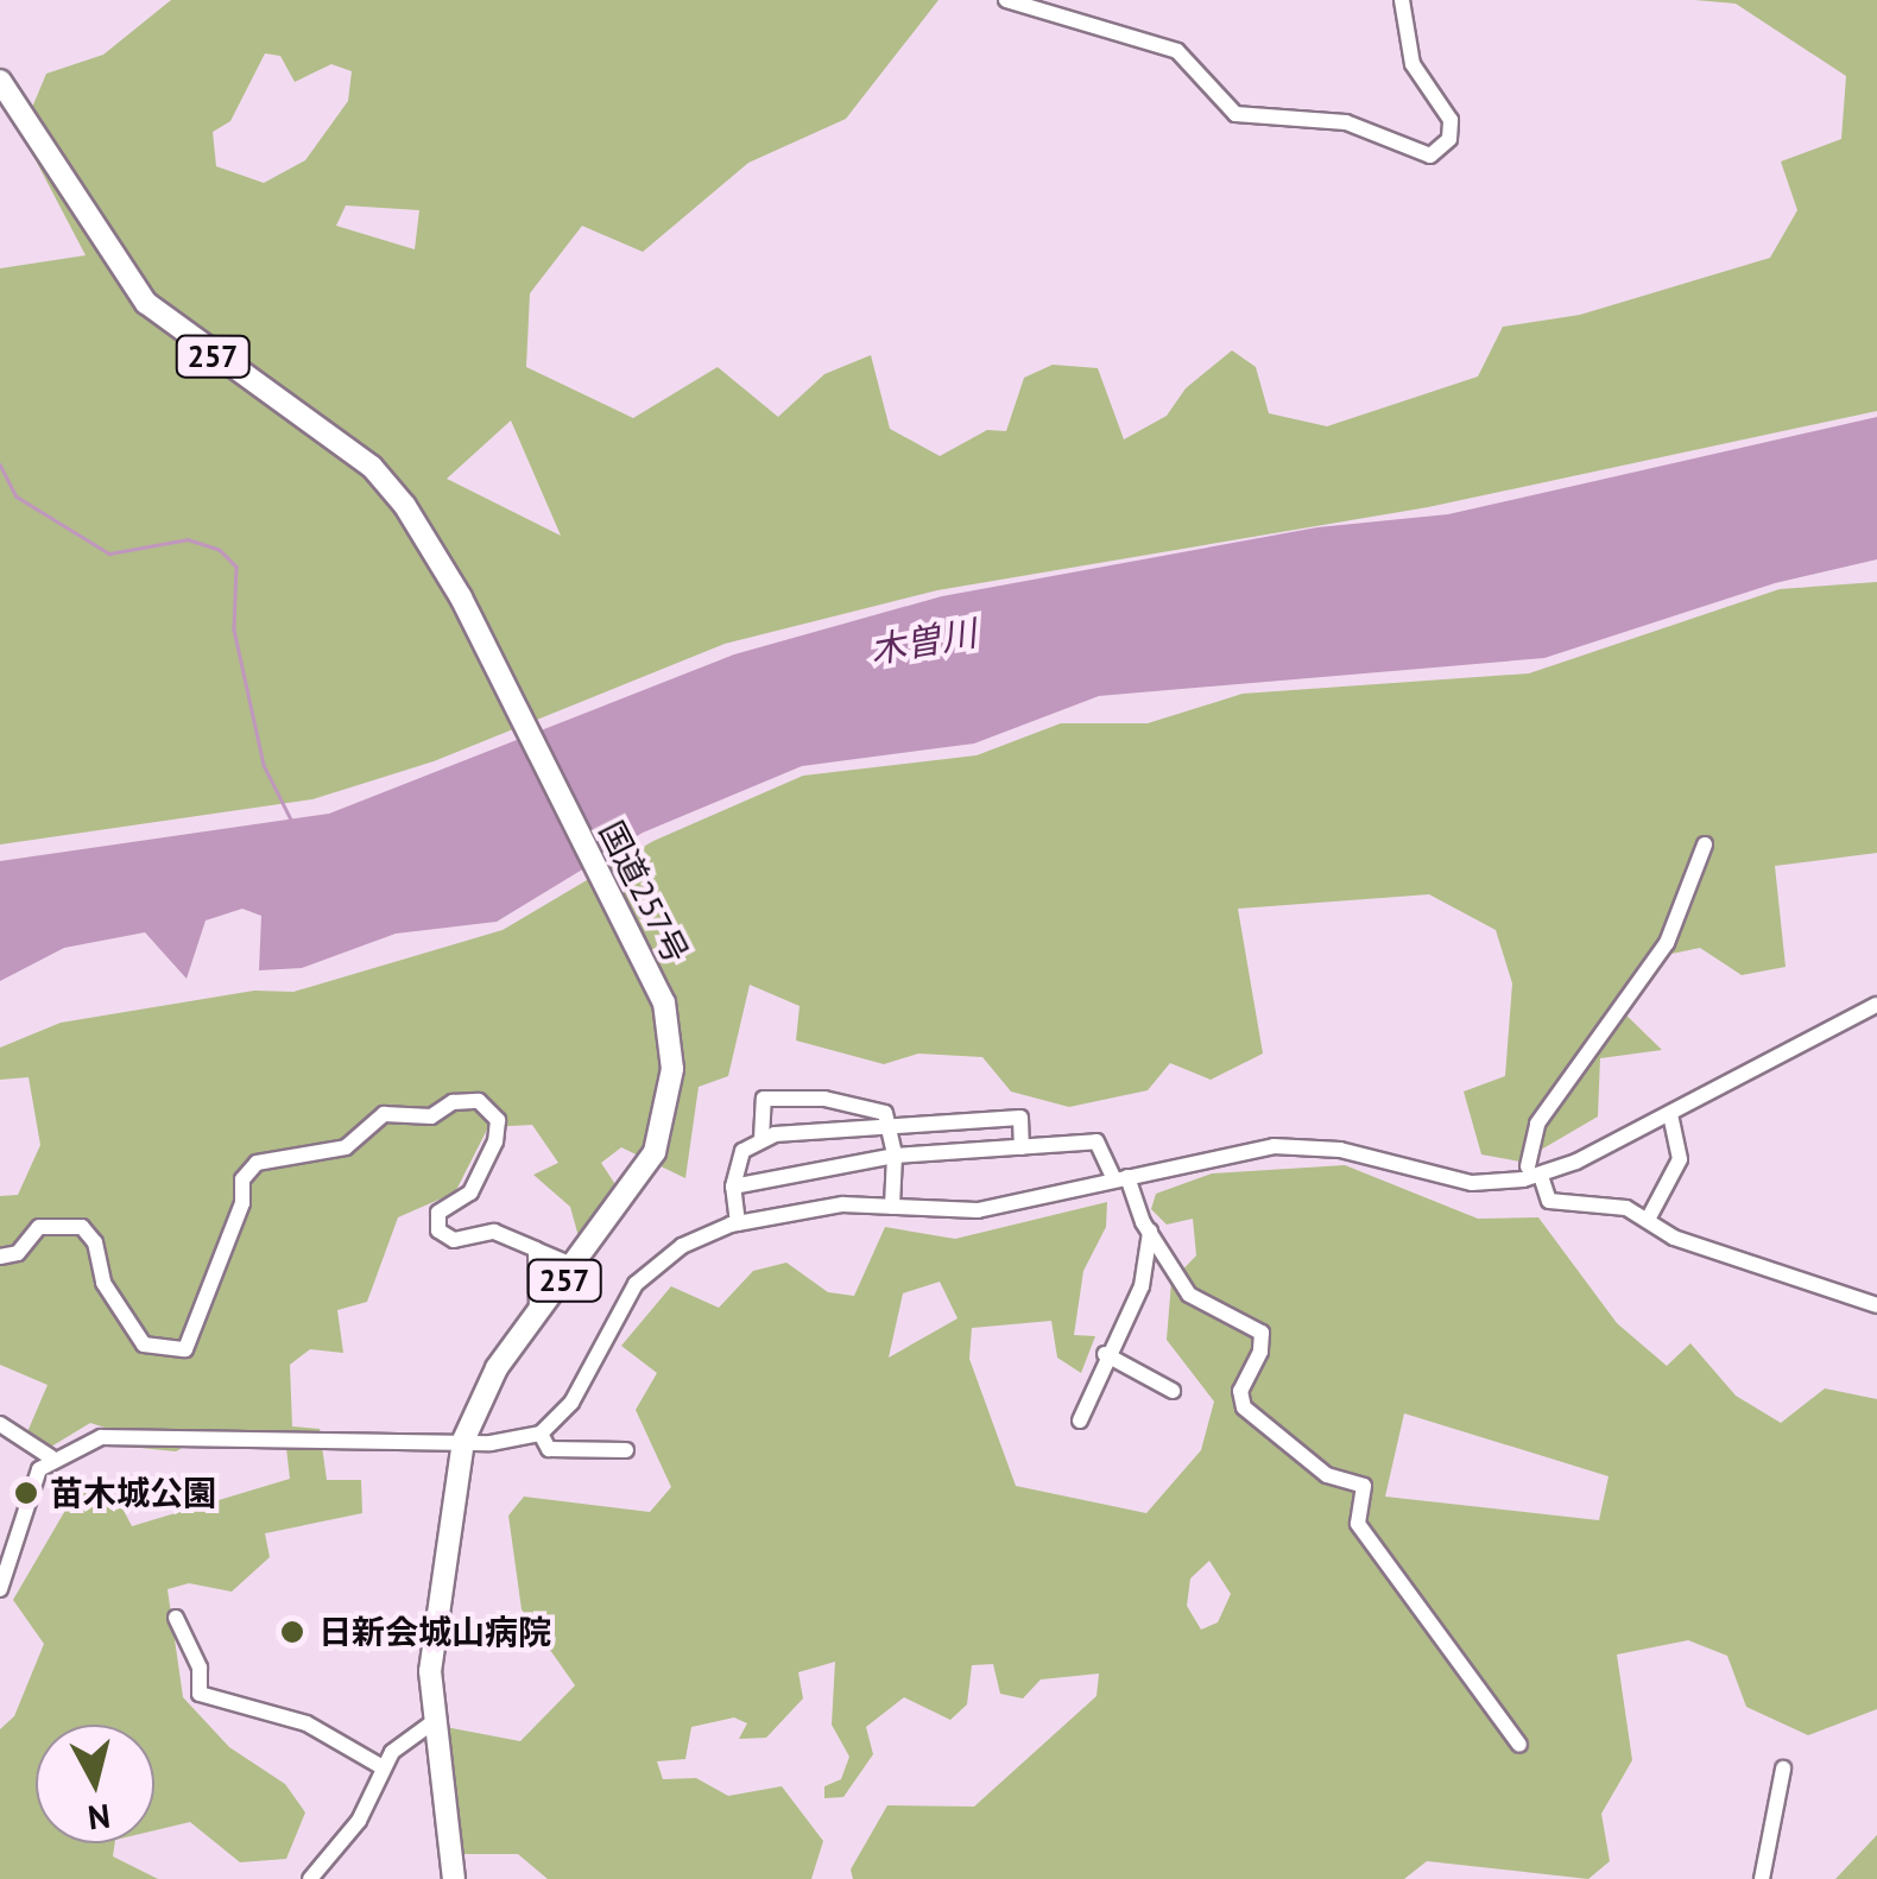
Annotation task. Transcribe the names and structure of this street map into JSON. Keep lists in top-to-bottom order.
{
  "streets": {
    "highway": ["257", "国道257号"]
  },
  "water": ["木曽川"],
  "places": ["苗木城公園", "日新会城山病院"],
  "north": "bottom"
}
